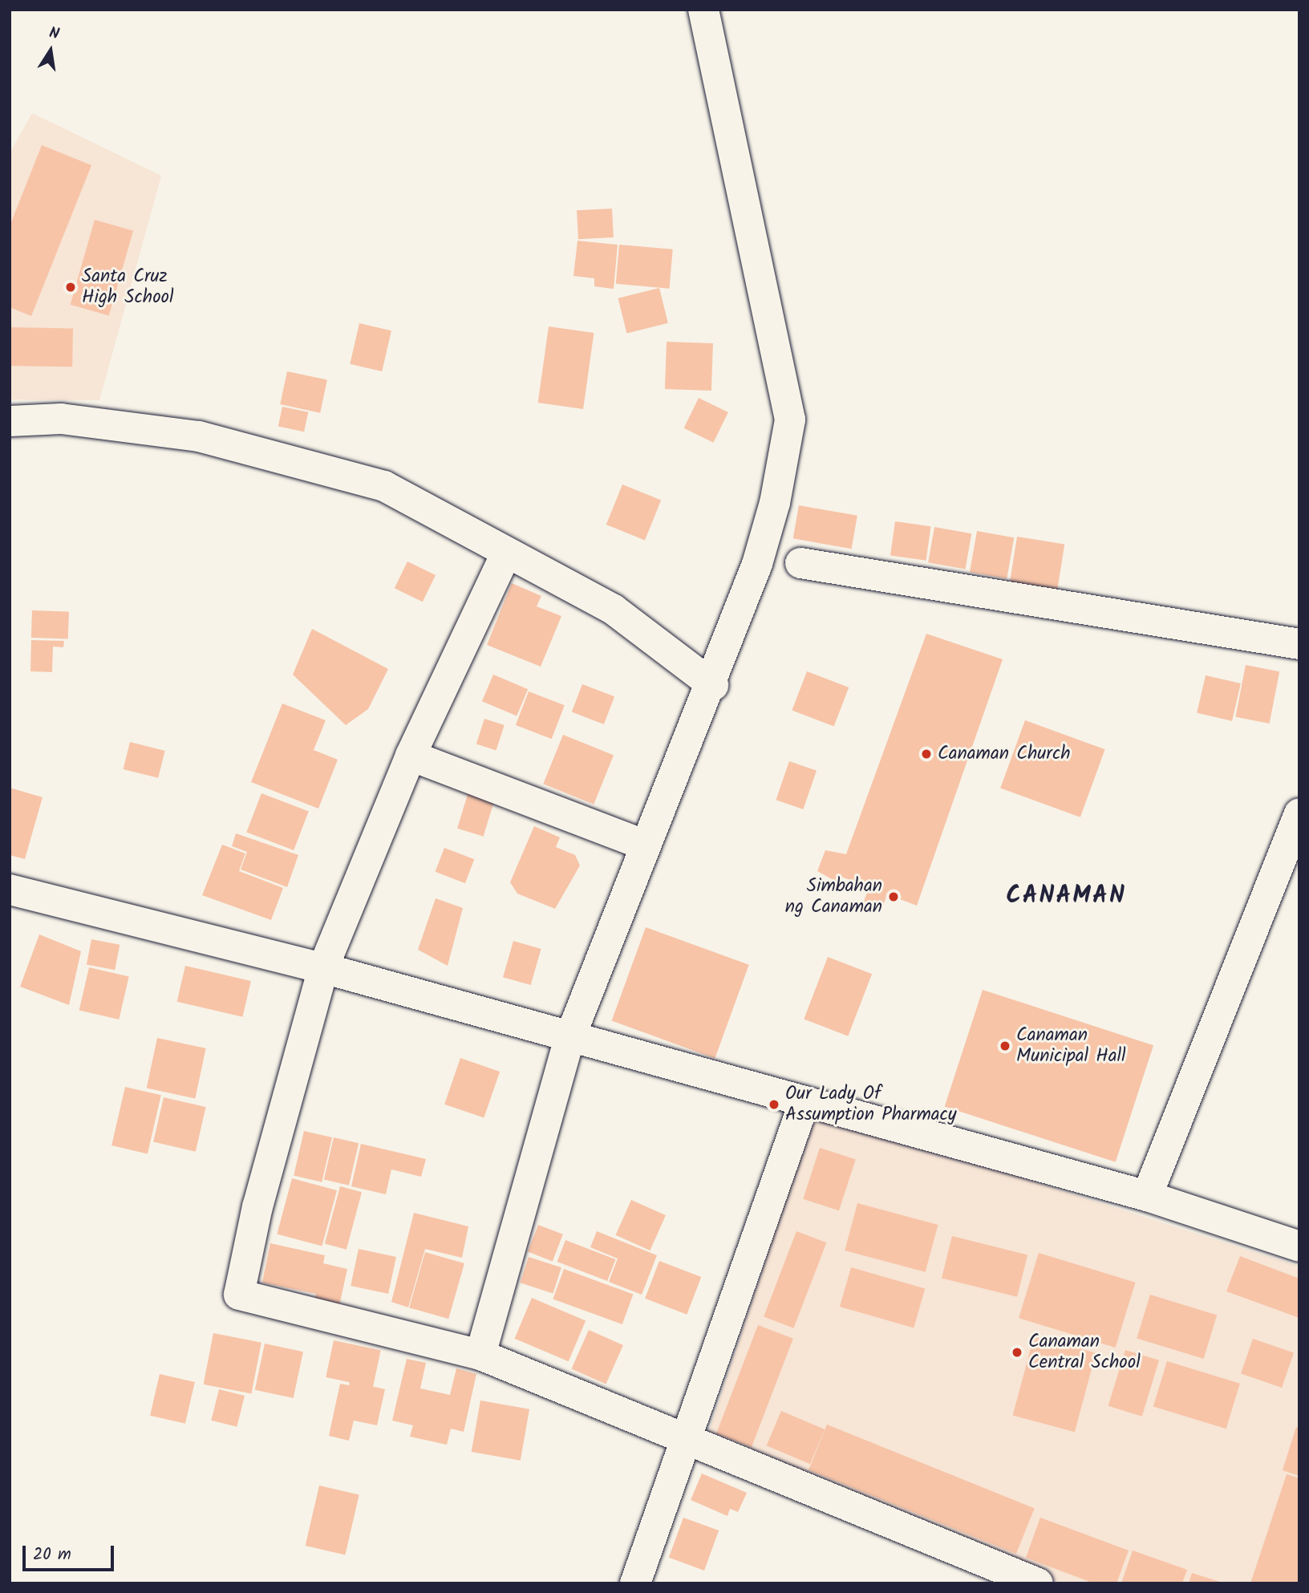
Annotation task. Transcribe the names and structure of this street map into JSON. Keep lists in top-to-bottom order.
{
  "districts": ["CANAMAN"],
  "places": [
    "Santa Cruz High School",
    "Canaman Church",
    "Simbahan ng Canaman",
    "Canaman Municipal Hall",
    "Our Lady Of Assumption Pharmacy",
    "Canaman Central School"
  ],
  "scale_bar": "20 m",
  "north": "top"
}
